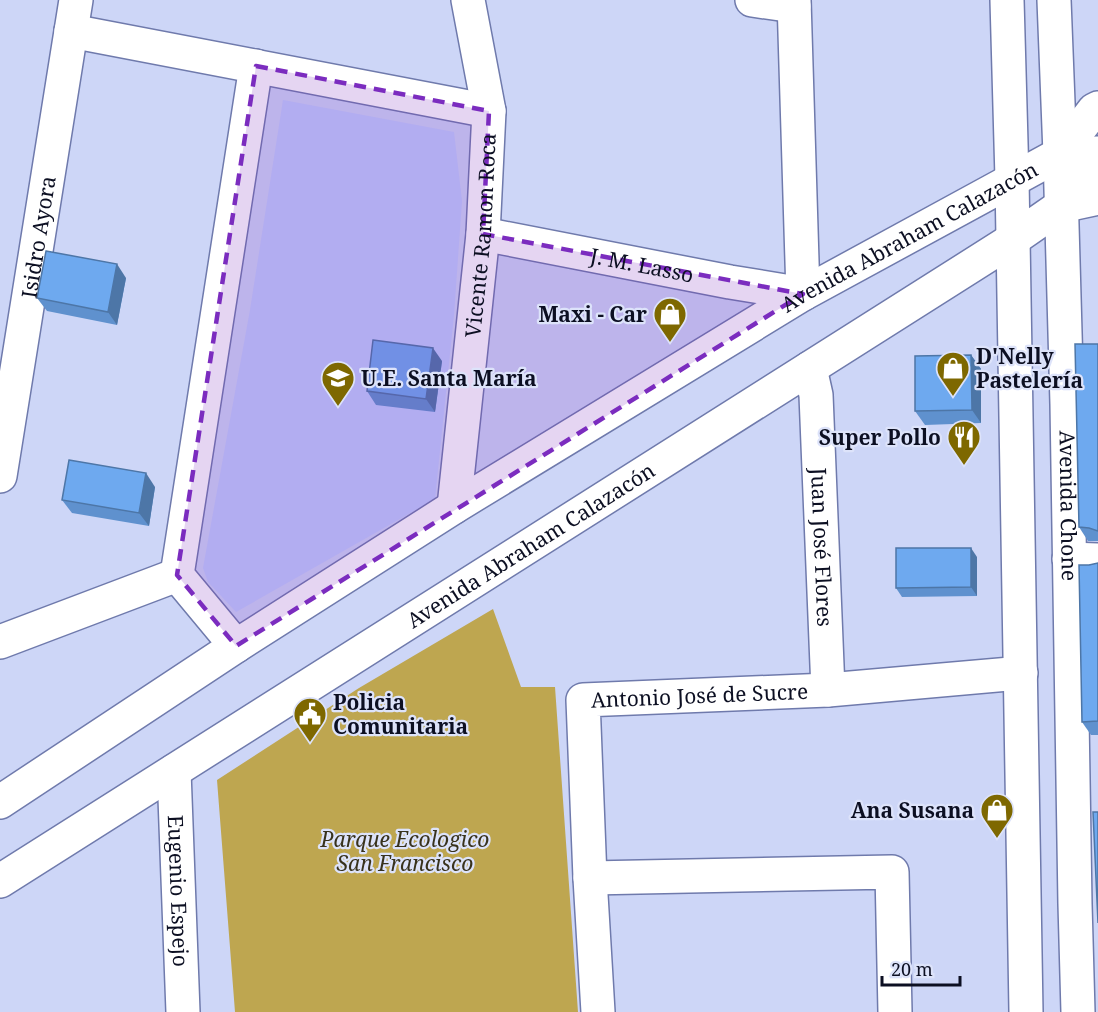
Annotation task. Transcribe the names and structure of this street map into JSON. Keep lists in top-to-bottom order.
{
  "streets": {
    "street": [
      "Vicente Ramon Roca",
      "Avenida Abraham Calazacón",
      "Isidro Ayora",
      "J. M. Lasso",
      "Avenida Chone",
      "Juan José Flores",
      "Antonio José de Sucre",
      "Eugenio Espejo"
    ]
  },
  "crossings": [
    ["Vicente Ramon Roca", "Avenida Abraham Calazacón"],
    ["Vicente Ramon Roca", "J. M. Lasso"],
    ["Avenida Abraham Calazacón", "J. M. Lasso"],
    ["Avenida Abraham Calazacón", "Avenida Chone"],
    ["Avenida Abraham Calazacón", "Juan José Flores"],
    ["Avenida Abraham Calazacón", "Eugenio Espejo"],
    ["Juan José Flores", "Antonio José de Sucre"]
  ],
  "parks": ["Parque Ecologico San Francisco"],
  "places": {
    "shop": ["Maxi - Car", "D'Nelly Pastelería", "Ana Susana"],
    "school or university": ["U.E. Santa María"],
    "restaurant": ["Super Pollo"],
    "public building": ["Policia Comunitaria"]
  },
  "scale_bar": "20 m"
}
